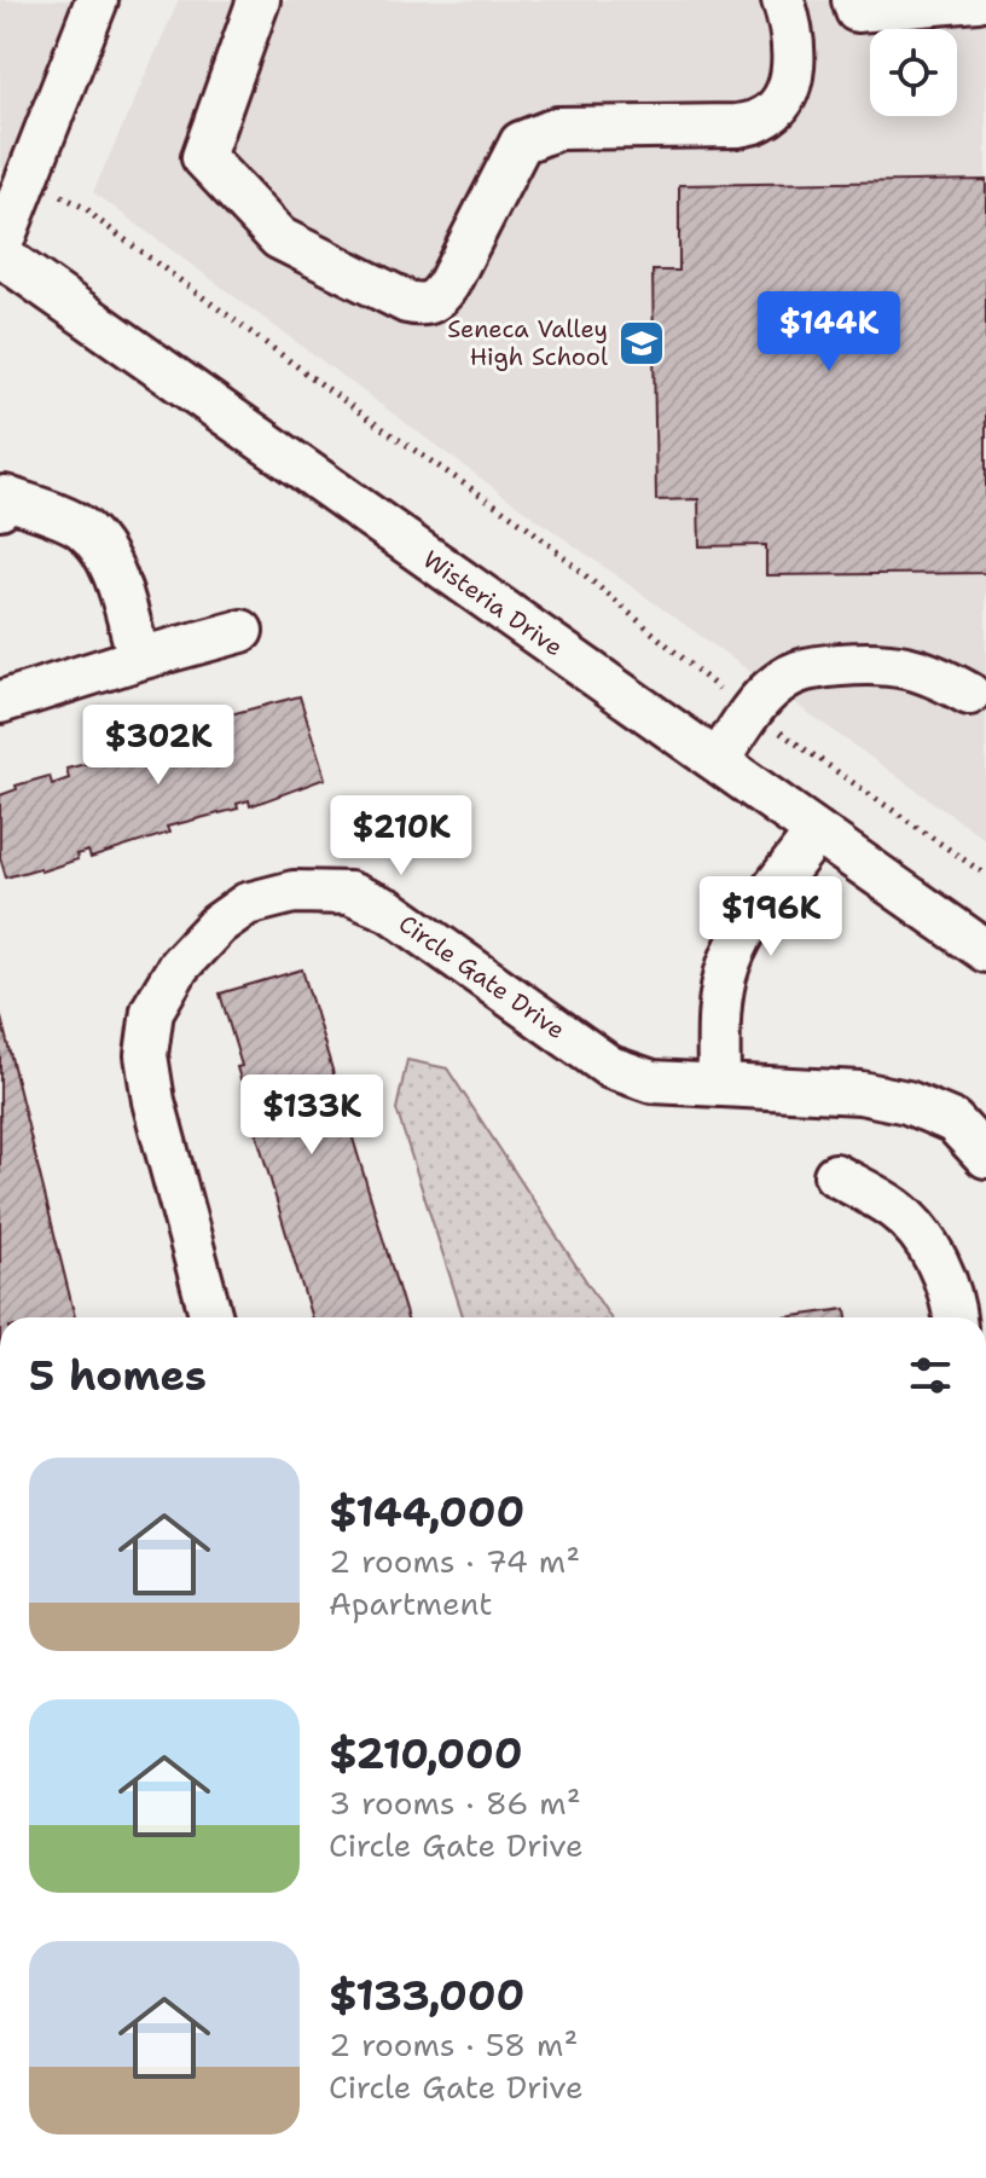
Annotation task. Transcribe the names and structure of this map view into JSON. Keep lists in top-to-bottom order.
{
  "streets": {
    "street": ["Wisteria Drive", "Circle Gate Drive"]
  },
  "places": {
    "school or university": ["Seneca Valley High School"]
  },
  "page": {
    "price": [
      "$144K",
      "$302K",
      "$210K",
      "$196K",
      "$133K"
    ],
    "heading": "5 homes",
    "list": [
      {
        "name": "$144,000",
        "note": "2 rooms · 74 m² · Apartment"
      },
      {
        "name": "$210,000",
        "note": "3 rooms · 86 m² · Circle Gate Drive"
      },
      {
        "name": "$133,000",
        "note": "2 rooms · 58 m² · Circle Gate Drive"
      }
    ]
  }
}
